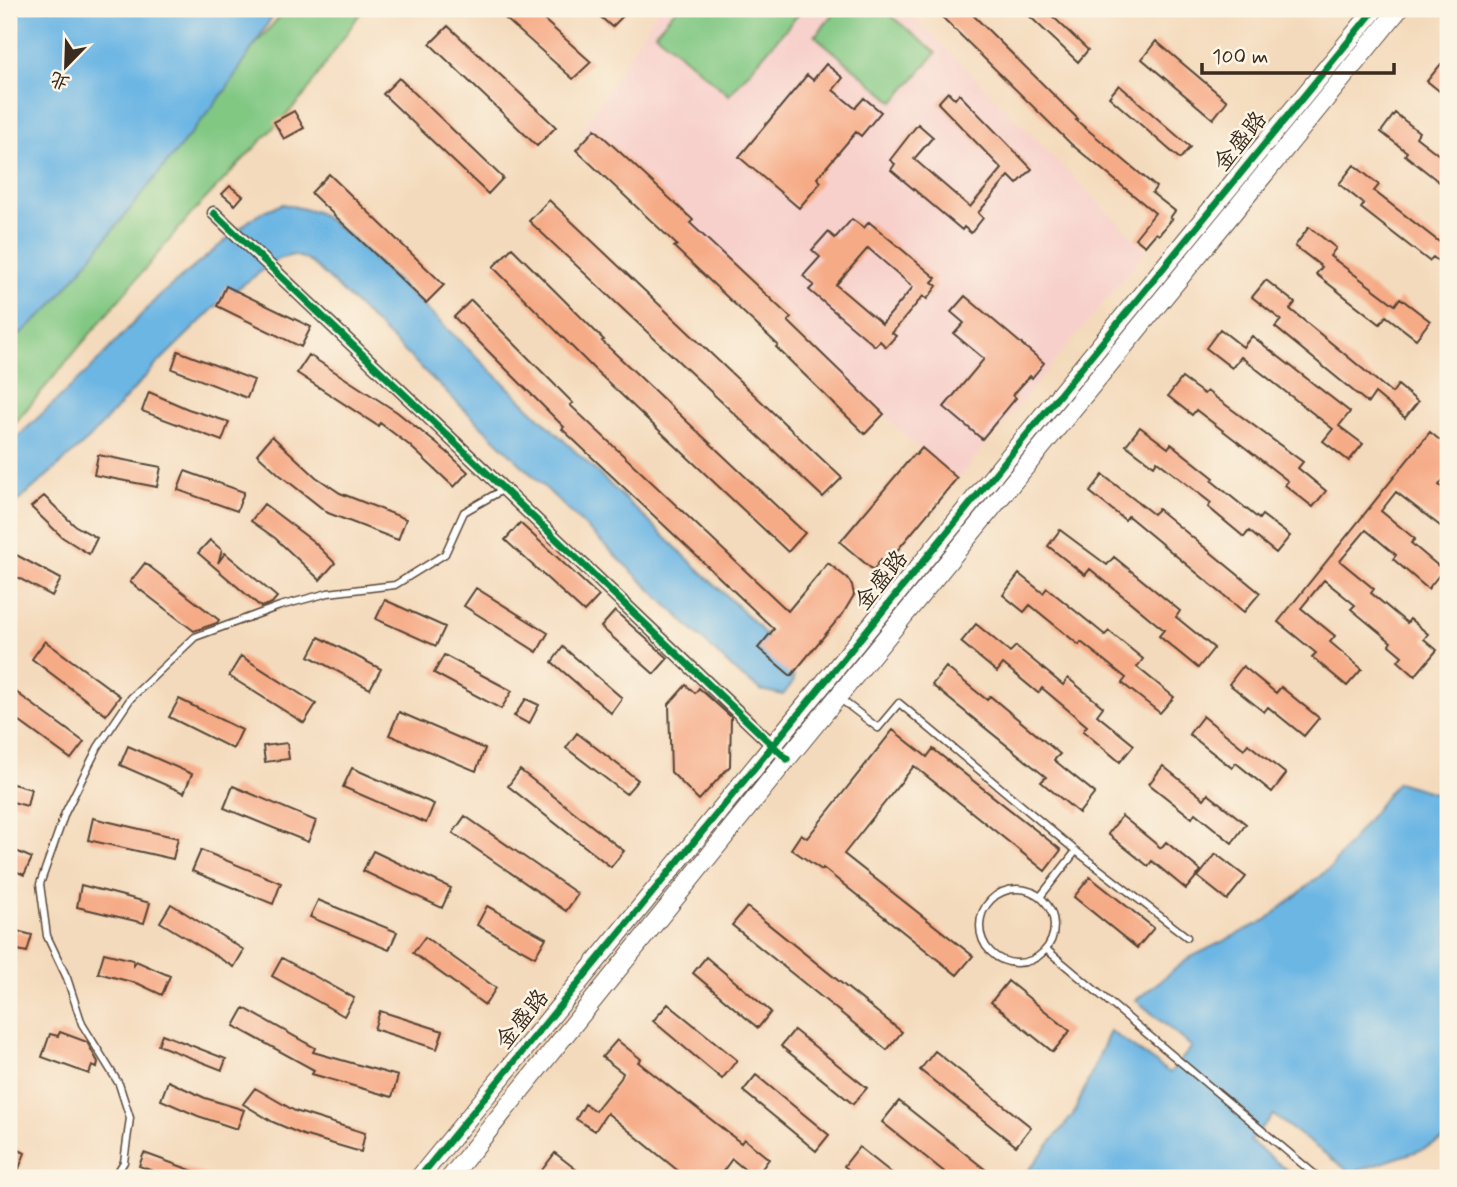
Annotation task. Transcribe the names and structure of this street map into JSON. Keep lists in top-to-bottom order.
{
  "streets": {
    "street": ["金盛路"]
  },
  "scale_bar": "100 m",
  "north": "bottom left"
}
